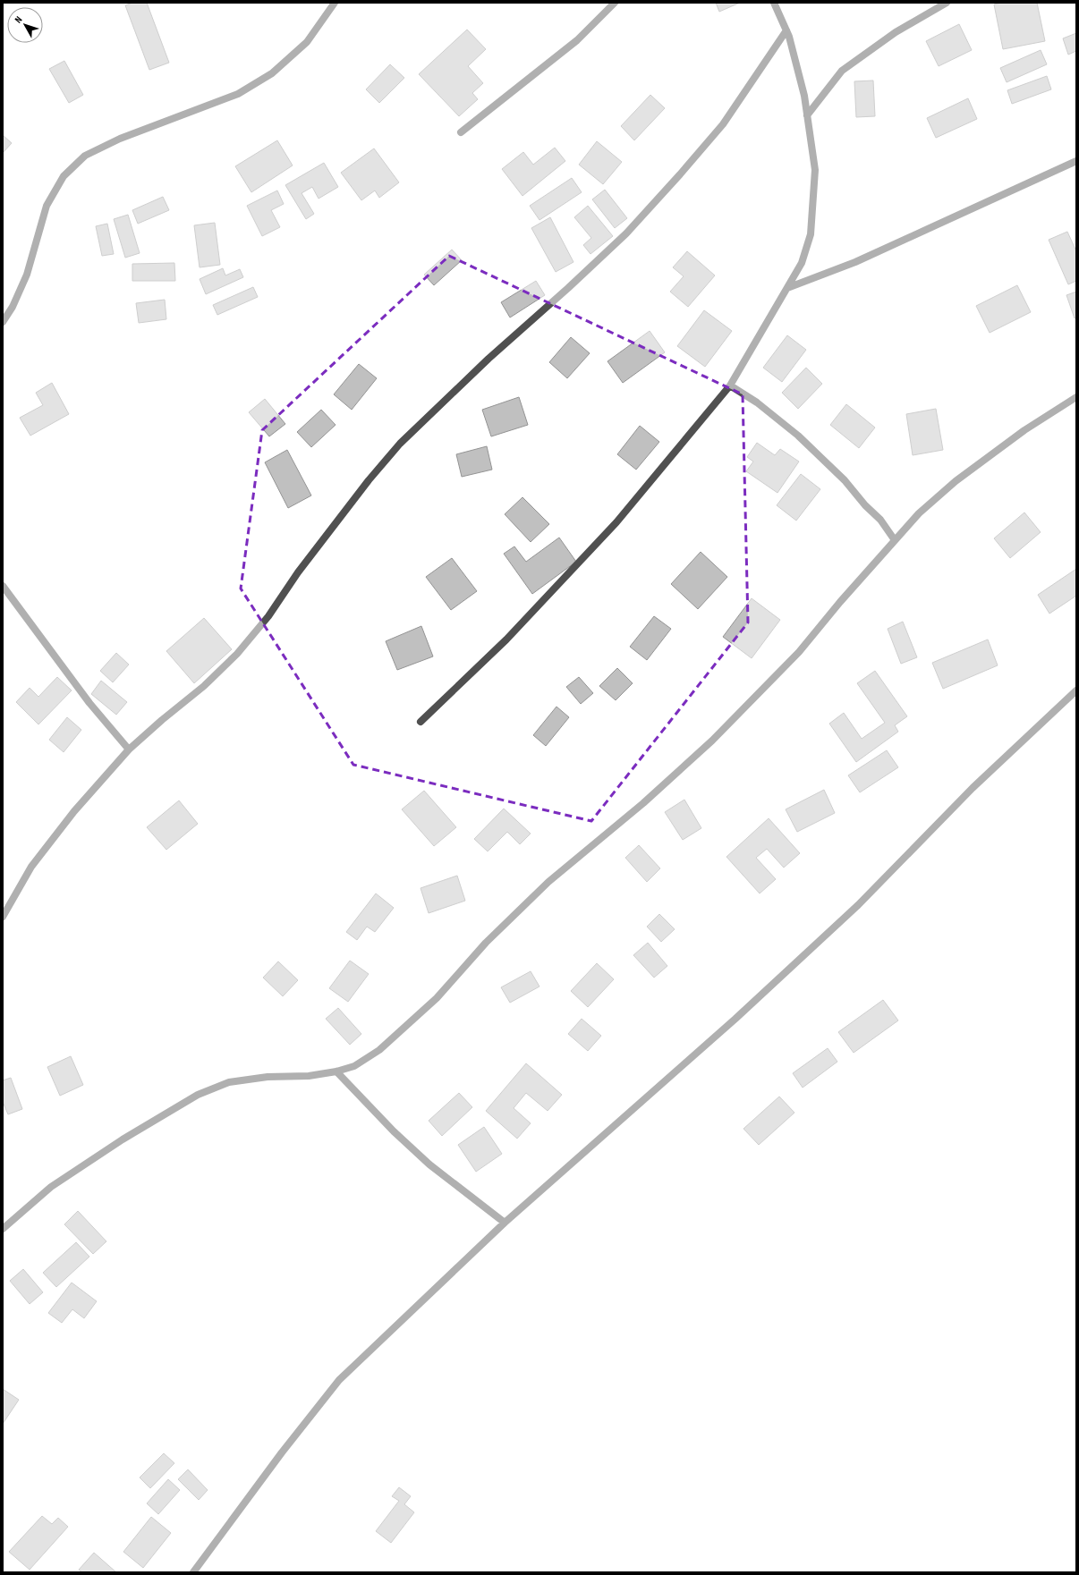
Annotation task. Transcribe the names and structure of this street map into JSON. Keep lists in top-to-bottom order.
{
  "north": "top left"
}
